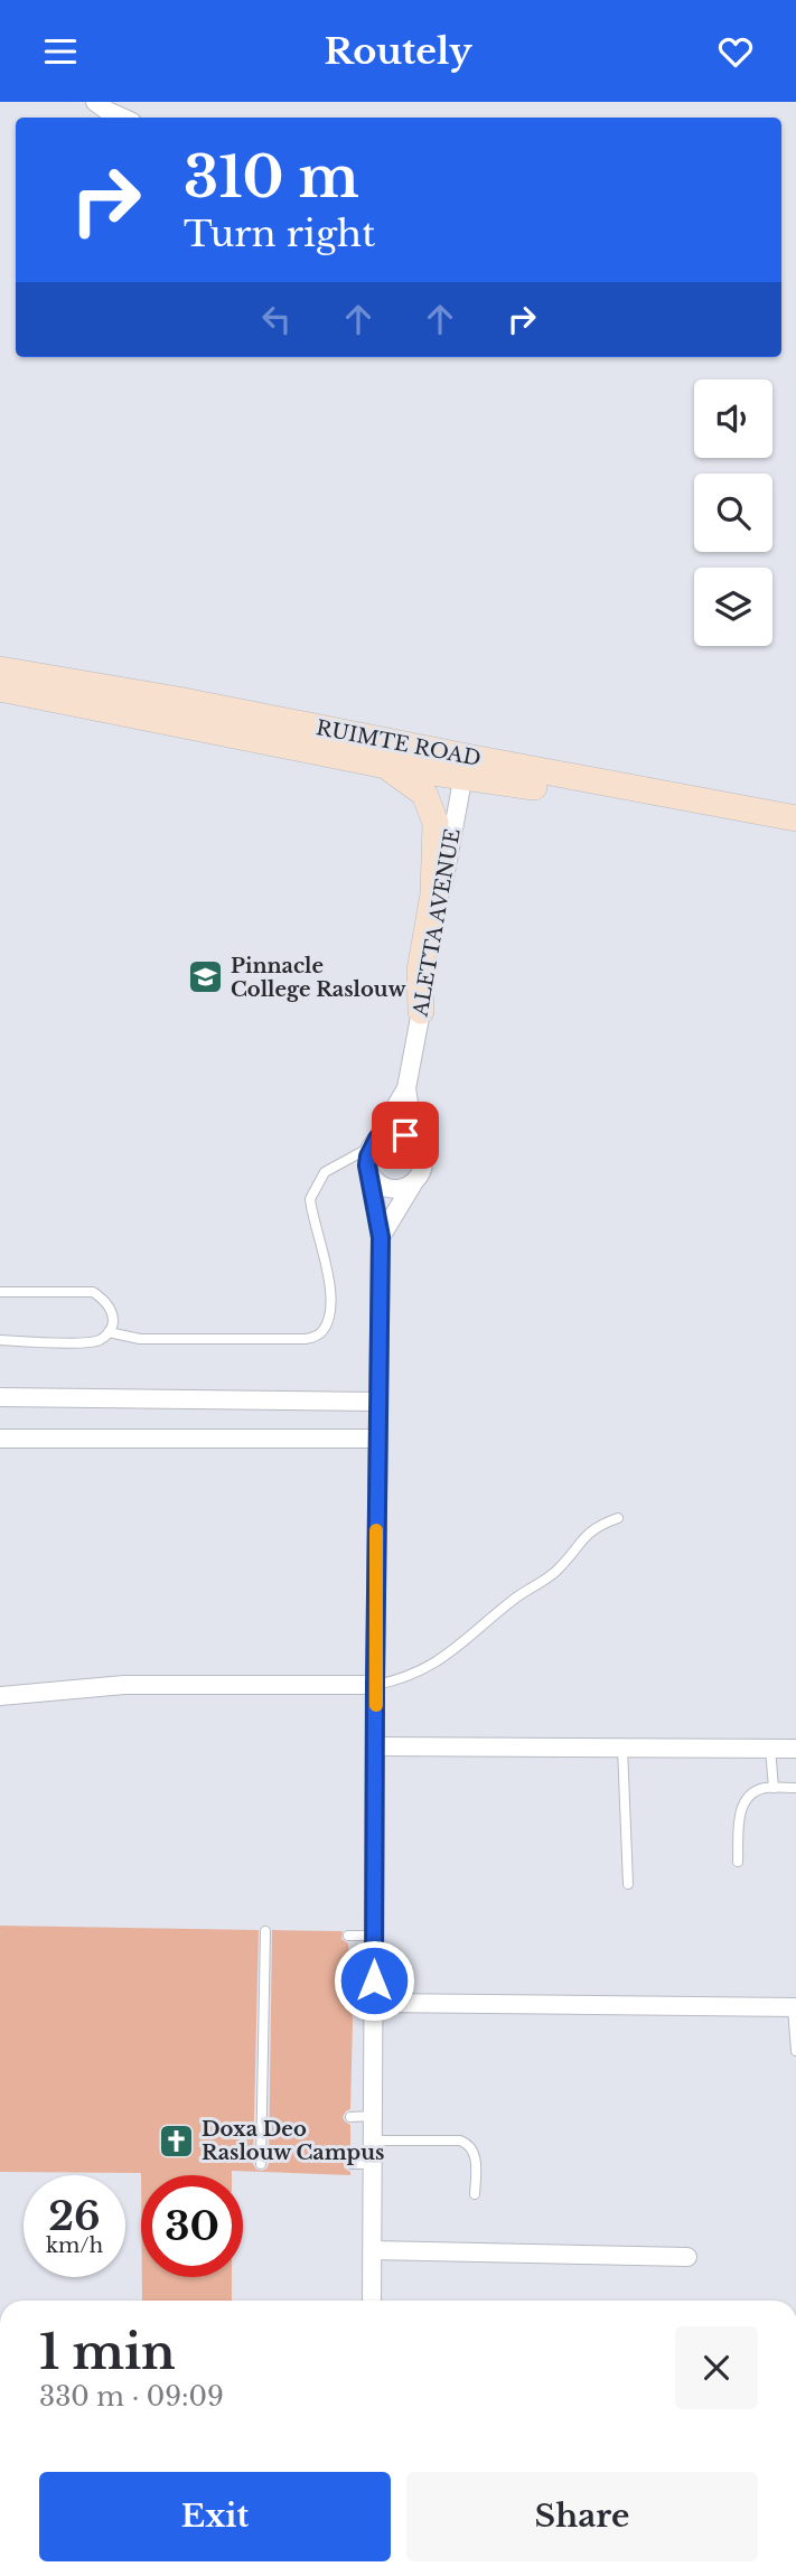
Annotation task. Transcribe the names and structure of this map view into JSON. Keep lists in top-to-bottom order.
{
  "streets": {
    "main road": ["RUIMTE ROAD"],
    "street": ["ALETTA AVENUE"]
  },
  "crossings": [
    ["RUIMTE ROAD", "ALETTA AVENUE"]
  ],
  "places": {
    "school or university": ["Pinnacle College Raslouw"],
    "church": ["Doxa Deo Raslouw Campus"]
  },
  "page": {
    "header": "Routely",
    "turn": ["310 m", "Turn right"],
    "speed": "26 km/h",
    "limit": "30",
    "heading": ["1 min", "330 m · 09:09"],
    "buttons": ["Exit", "Share"]
  }
}
